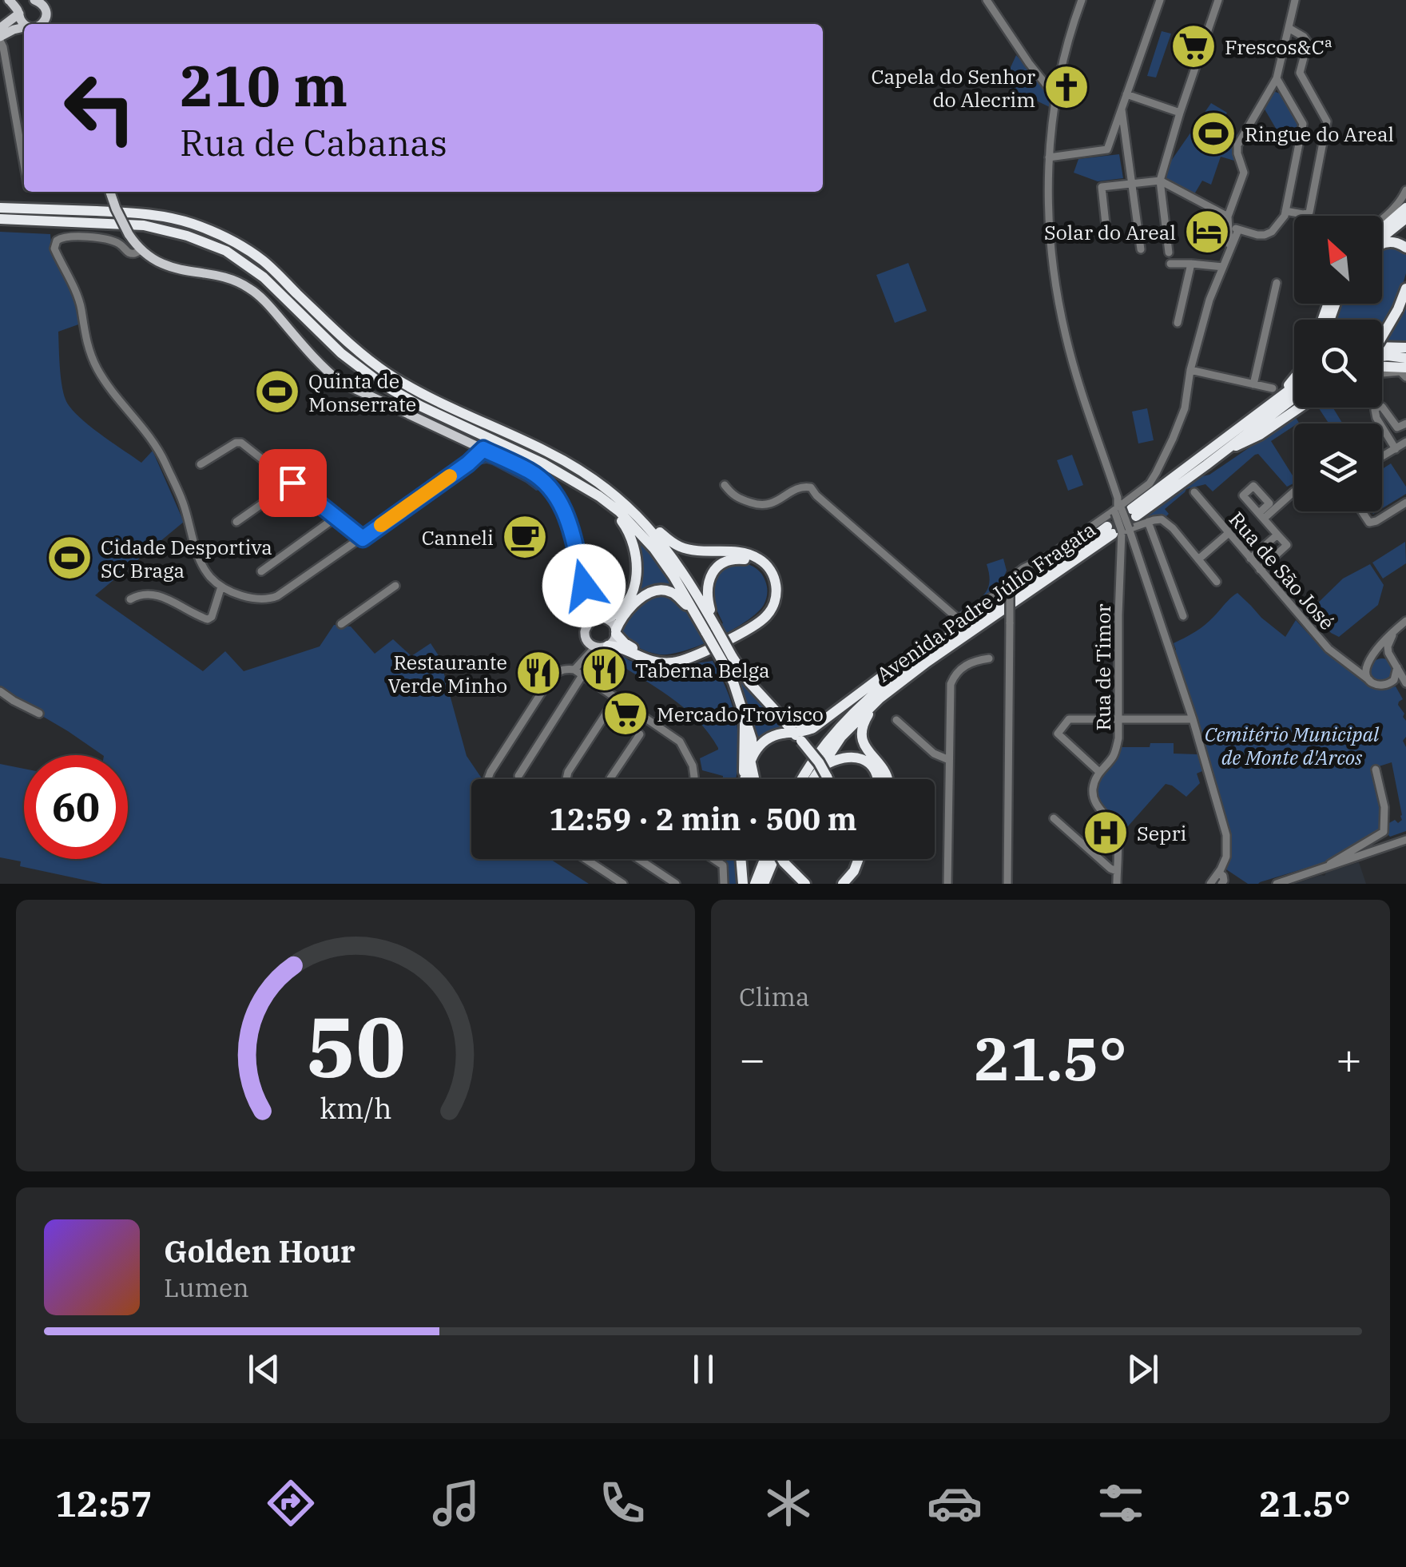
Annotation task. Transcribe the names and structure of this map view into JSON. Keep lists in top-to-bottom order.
{
  "streets": {
    "highway": ["Avenida Padre Júlio Fragata"],
    "street": ["Rua de São José", "Rua de Timor"]
  },
  "crossings": [
    ["Avenida Padre Júlio Fragata", "Rua de Timor"]
  ],
  "parks": ["Cemitério Municipal de Monte d'Arcos"],
  "places": {
    "supermarket": ["Frescos&Cª", "Mercado Trovisco"],
    "church": ["Capela do Senhor do Alecrim"],
    "sports": ["Ringue do Areal", "Quinta de Monserrate", "Cidade Desportiva SC Braga"],
    "hotel": ["Solar do Areal"],
    "cafe": ["Canneli"],
    "restaurant": ["Taberna Belga", "Restaurante Verde Minho"],
    "hospital": ["Sepri"]
  },
  "north": "top left",
  "page": {
    "turn": ["210 m", "Rua de Cabanas"],
    "limit": "60",
    "trip": "12:59 · 2 min · 500 m",
    "tile": "Clima",
    "heat": ["−", "21.5°", "+"],
    "song": ["Golden Hour", "Lumen"],
    "tabs": ["12:57", "21.5°"],
    "gauge": ["50", "km/h"]
  }
}
